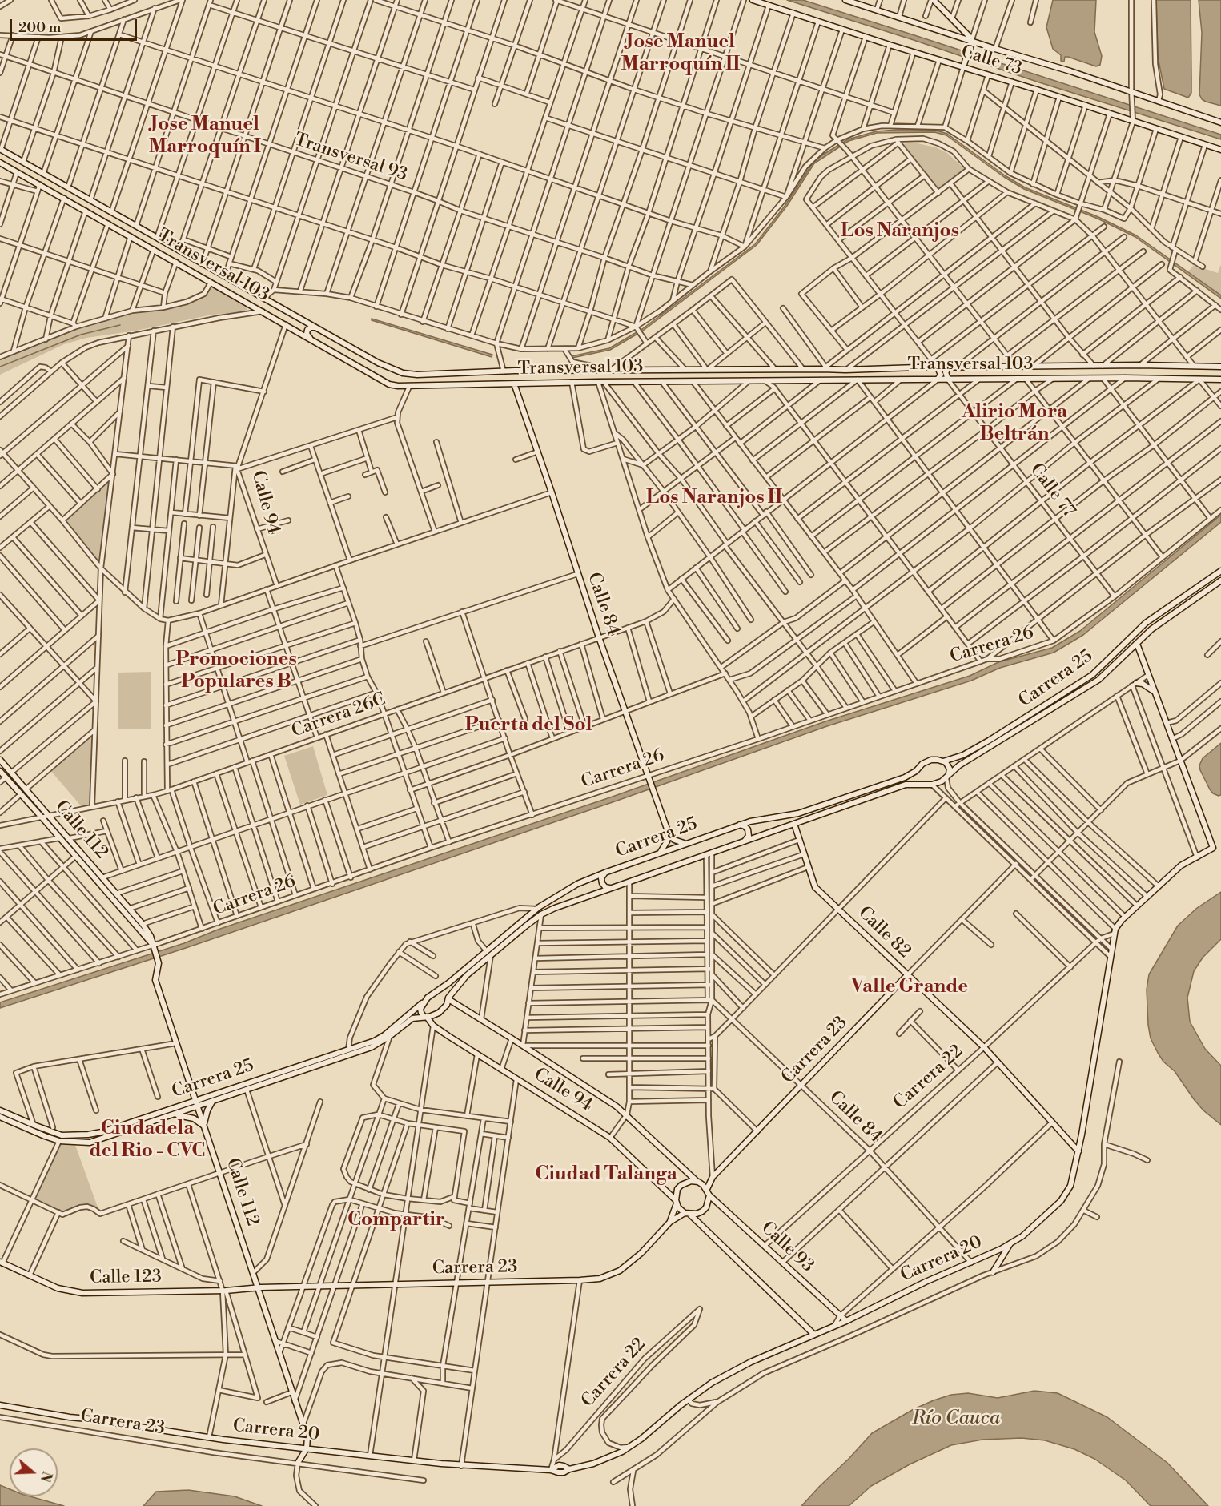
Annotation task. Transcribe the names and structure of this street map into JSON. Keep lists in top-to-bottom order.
{
  "streets": {
    "street": [
      "Calle 73",
      "Transversal 93",
      "Transversal 103",
      "Calle 77",
      "Calle 94",
      "Calle 84",
      "Carrera 26",
      "Carrera 25",
      "Carrera 26C",
      "Calle 112",
      "Calle 82",
      "Carrera 23",
      "Carrera 22",
      "Calle 93",
      "Carrera 20",
      "Calle 123"
    ]
  },
  "crossings": [
    ["Transversal 103", "Calle 77"],
    ["Transversal 103", "Calle 84"],
    ["Calle 77", "Carrera 26"],
    ["Calle 94", "Carrera 25"],
    ["Calle 94", "Carrera 23"],
    ["Calle 94", "Calle 93"],
    ["Calle 84", "Carrera 26"],
    ["Calle 84", "Carrera 26C"],
    ["Calle 84", "Carrera 23"],
    ["Calle 84", "Carrera 22"],
    ["Calle 84", "Carrera 20"],
    ["Carrera 26", "Calle 112"],
    ["Carrera 25", "Calle 112"],
    ["Carrera 25", "Calle 82"],
    ["Carrera 26C", "Calle 112"],
    ["Calle 112", "Carrera 23"],
    ["Calle 112", "Carrera 20"],
    ["Calle 112", "Calle 123"],
    ["Calle 82", "Carrera 23"],
    ["Calle 82", "Carrera 22"],
    ["Calle 82", "Carrera 20"],
    ["Carrera 23", "Calle 93"],
    ["Carrera 23", "Calle 123"],
    ["Carrera 22", "Calle 93"],
    ["Carrera 22", "Carrera 20"],
    ["Calle 93", "Carrera 20"]
  ],
  "districts": [
    "Jose Manuel Marroquín II",
    "Jose Manuel Marroquín I",
    "Los Naranjos",
    "Alirio Mora Beltrán",
    "Los Naranjos II",
    "Promociones Populares B",
    "Puerta del Sol",
    "Valle Grande",
    "Ciudadela del Rio - CVC",
    "Ciudad Talanga",
    "Compartir"
  ],
  "water": ["Río Cauca"],
  "scale_bar": "200 m",
  "north": "right"
}
